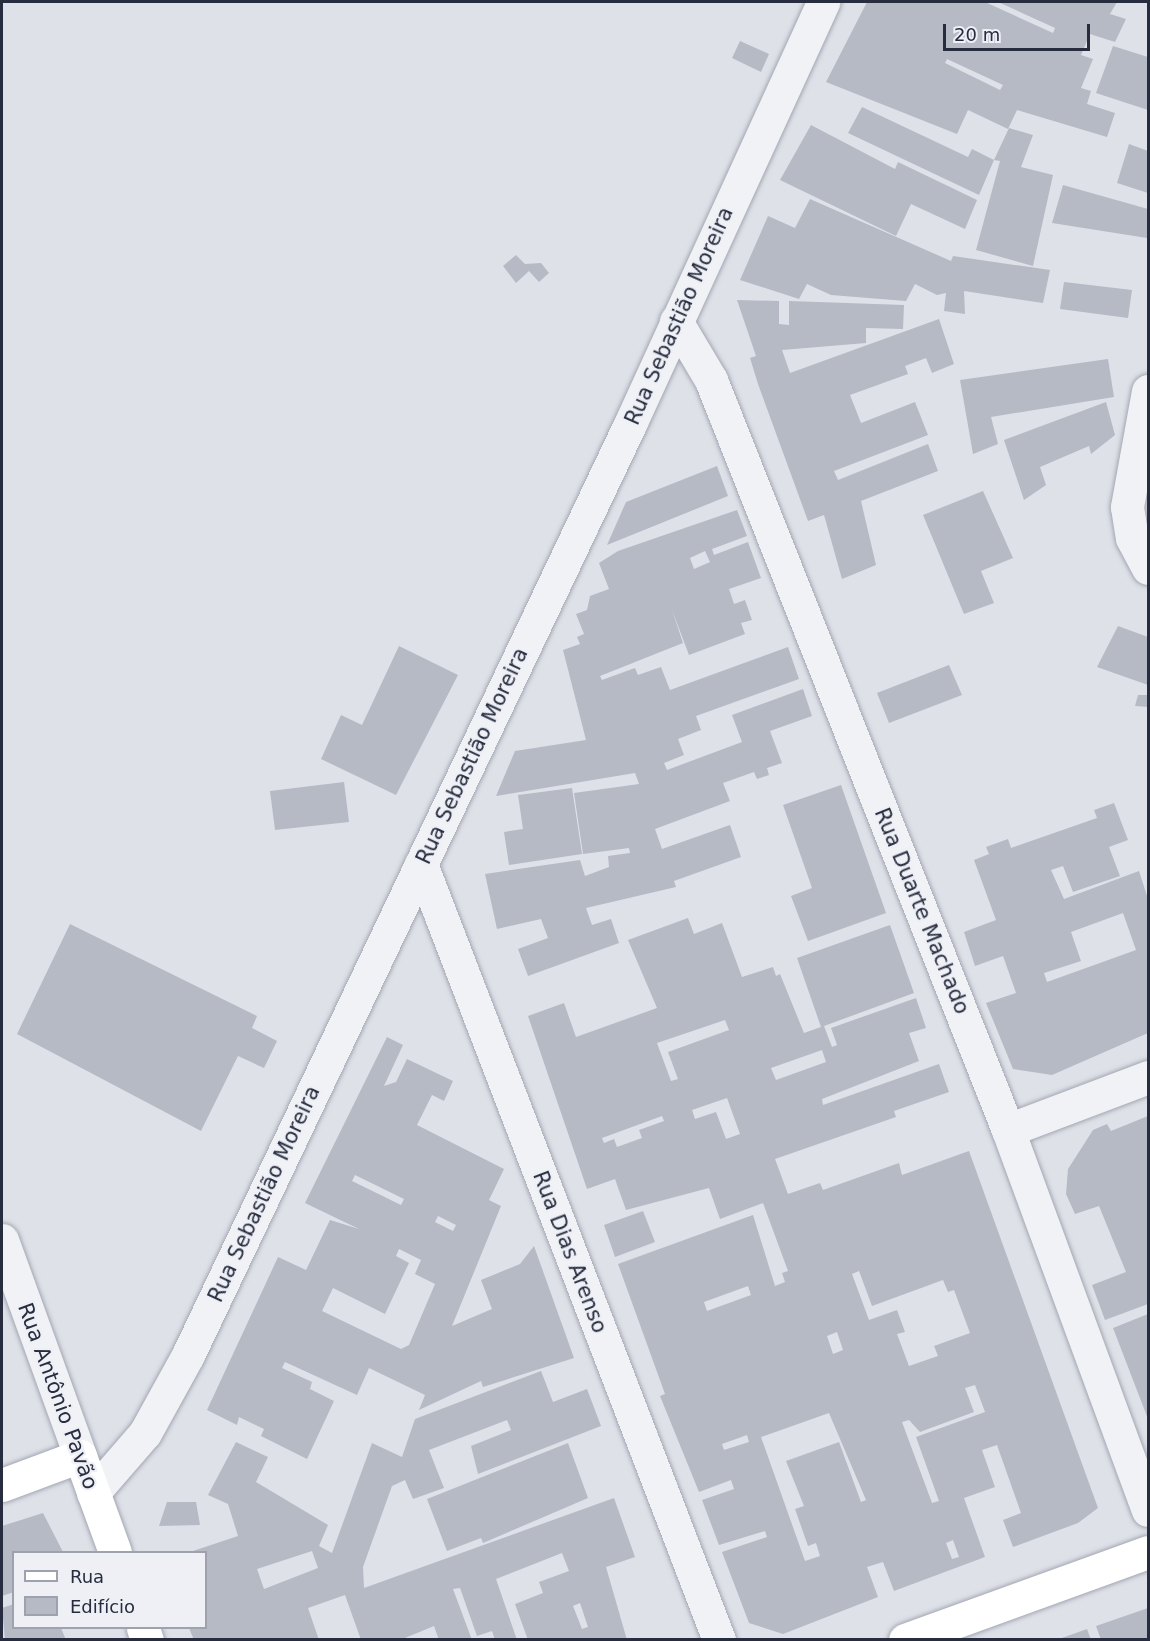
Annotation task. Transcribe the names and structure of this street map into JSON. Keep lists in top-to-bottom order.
{
  "streets": {
    "street": [
      "Rua Sebastião Moreira",
      "Rua Duarte Machado",
      "Rua Dias Arenso",
      "Rua Antônio Pavão"
    ]
  },
  "crossings": [
    ["Rua Sebastião Moreira", "Rua Duarte Machado"],
    ["Rua Sebastião Moreira", "Rua Dias Arenso"],
    ["Rua Sebastião Moreira", "Rua Antônio Pavão"]
  ],
  "legend": ["Rua", "Edifício"],
  "scale_bar": "20 m"
}
